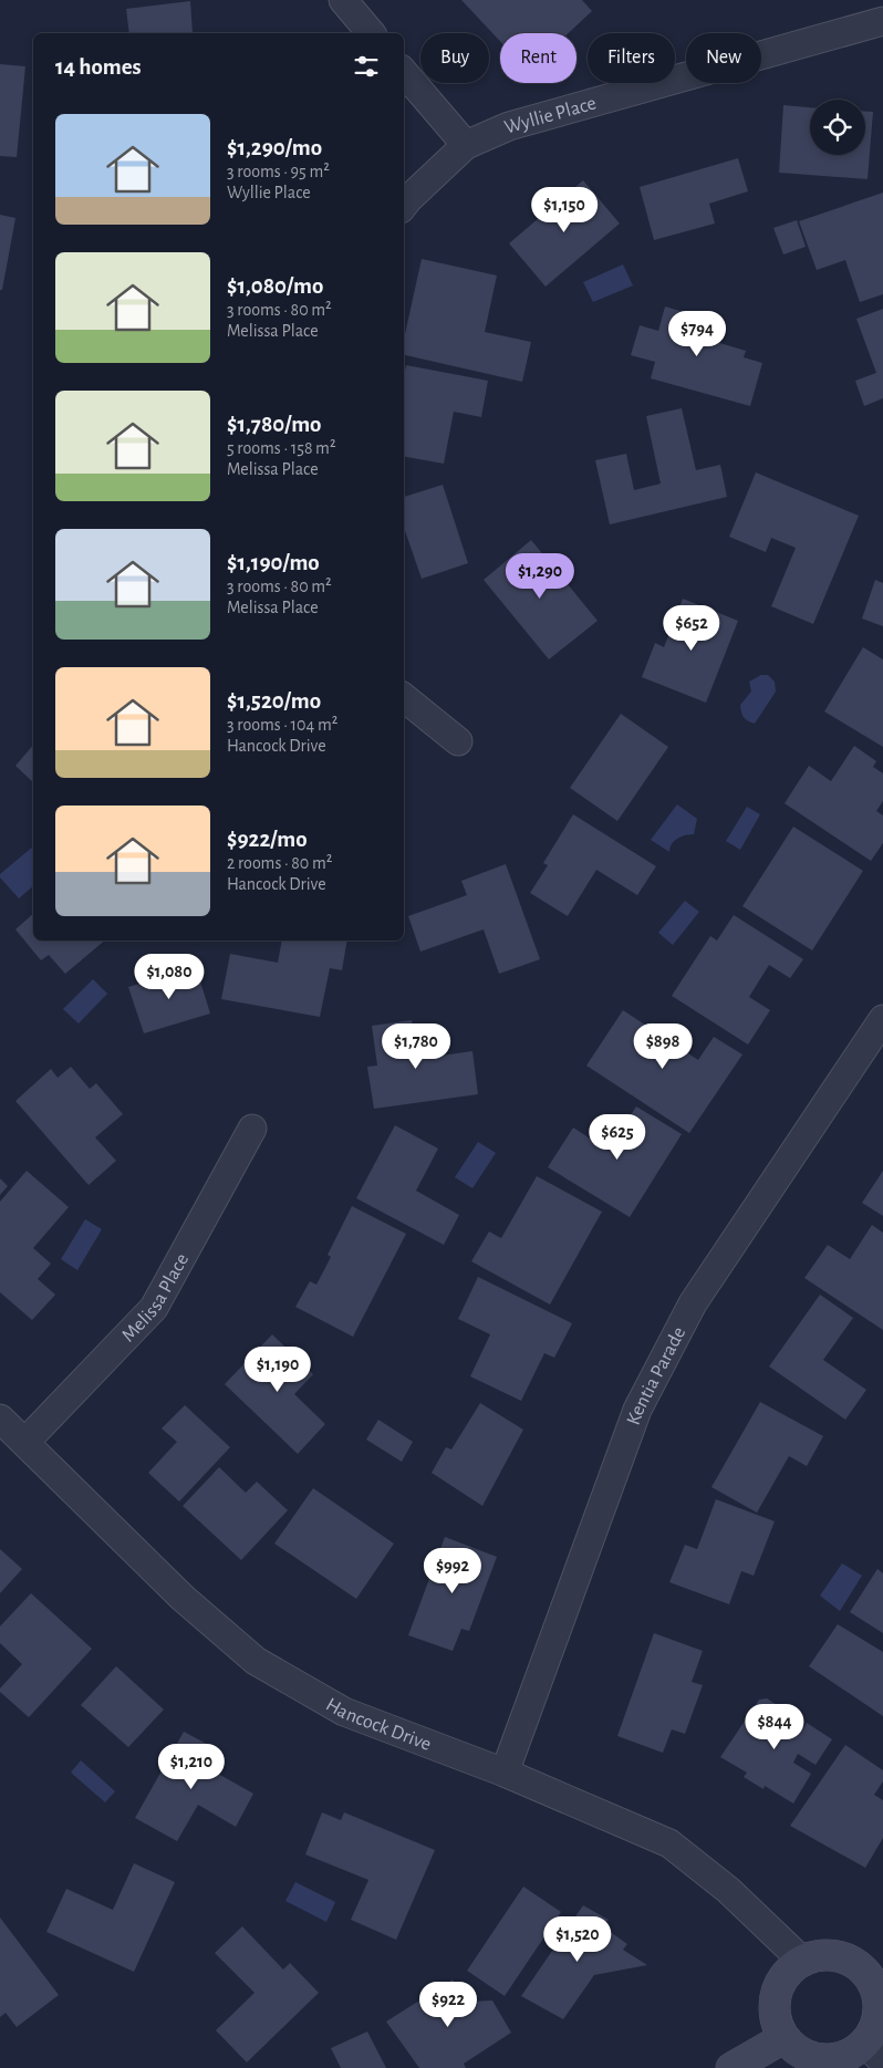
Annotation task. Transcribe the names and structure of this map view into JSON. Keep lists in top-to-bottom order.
{
  "streets": {
    "street": [
      "Wyllie Place",
      "Melissa Place",
      "Kentia Parade",
      "Hancock Drive"
    ]
  },
  "crossings": [
    ["Melissa Place", "Hancock Drive"],
    ["Kentia Parade", "Hancock Drive"]
  ],
  "page": {
    "chip": [
      "Buy",
      "Rent",
      "Filters",
      "New"
    ],
    "heading": "14 homes",
    "list": [
      {
        "name": "$1,290/mo",
        "note": "3 rooms · 95 m² · Wyllie Place"
      },
      {
        "name": "$1,080/mo",
        "note": "3 rooms · 80 m² · Melissa Place"
      },
      {
        "name": "$1,780/mo",
        "note": "5 rooms · 158 m² · Melissa Place"
      },
      {
        "name": "$1,190/mo",
        "note": "3 rooms · 80 m² · Melissa Place"
      },
      {
        "name": "$1,520/mo",
        "note": "3 rooms · 104 m² · Hancock Drive"
      },
      {
        "name": "$922/mo",
        "note": "2 rooms · 80 m² · Hancock Drive"
      }
    ],
    "price": [
      "$1,150",
      "$794",
      "$1,290",
      "$652",
      "$1,080",
      "$1,780",
      "$898",
      "$625",
      "$1,190",
      "$992",
      "$844",
      "$1,210",
      "$1,520",
      "$922"
    ]
  }
}
